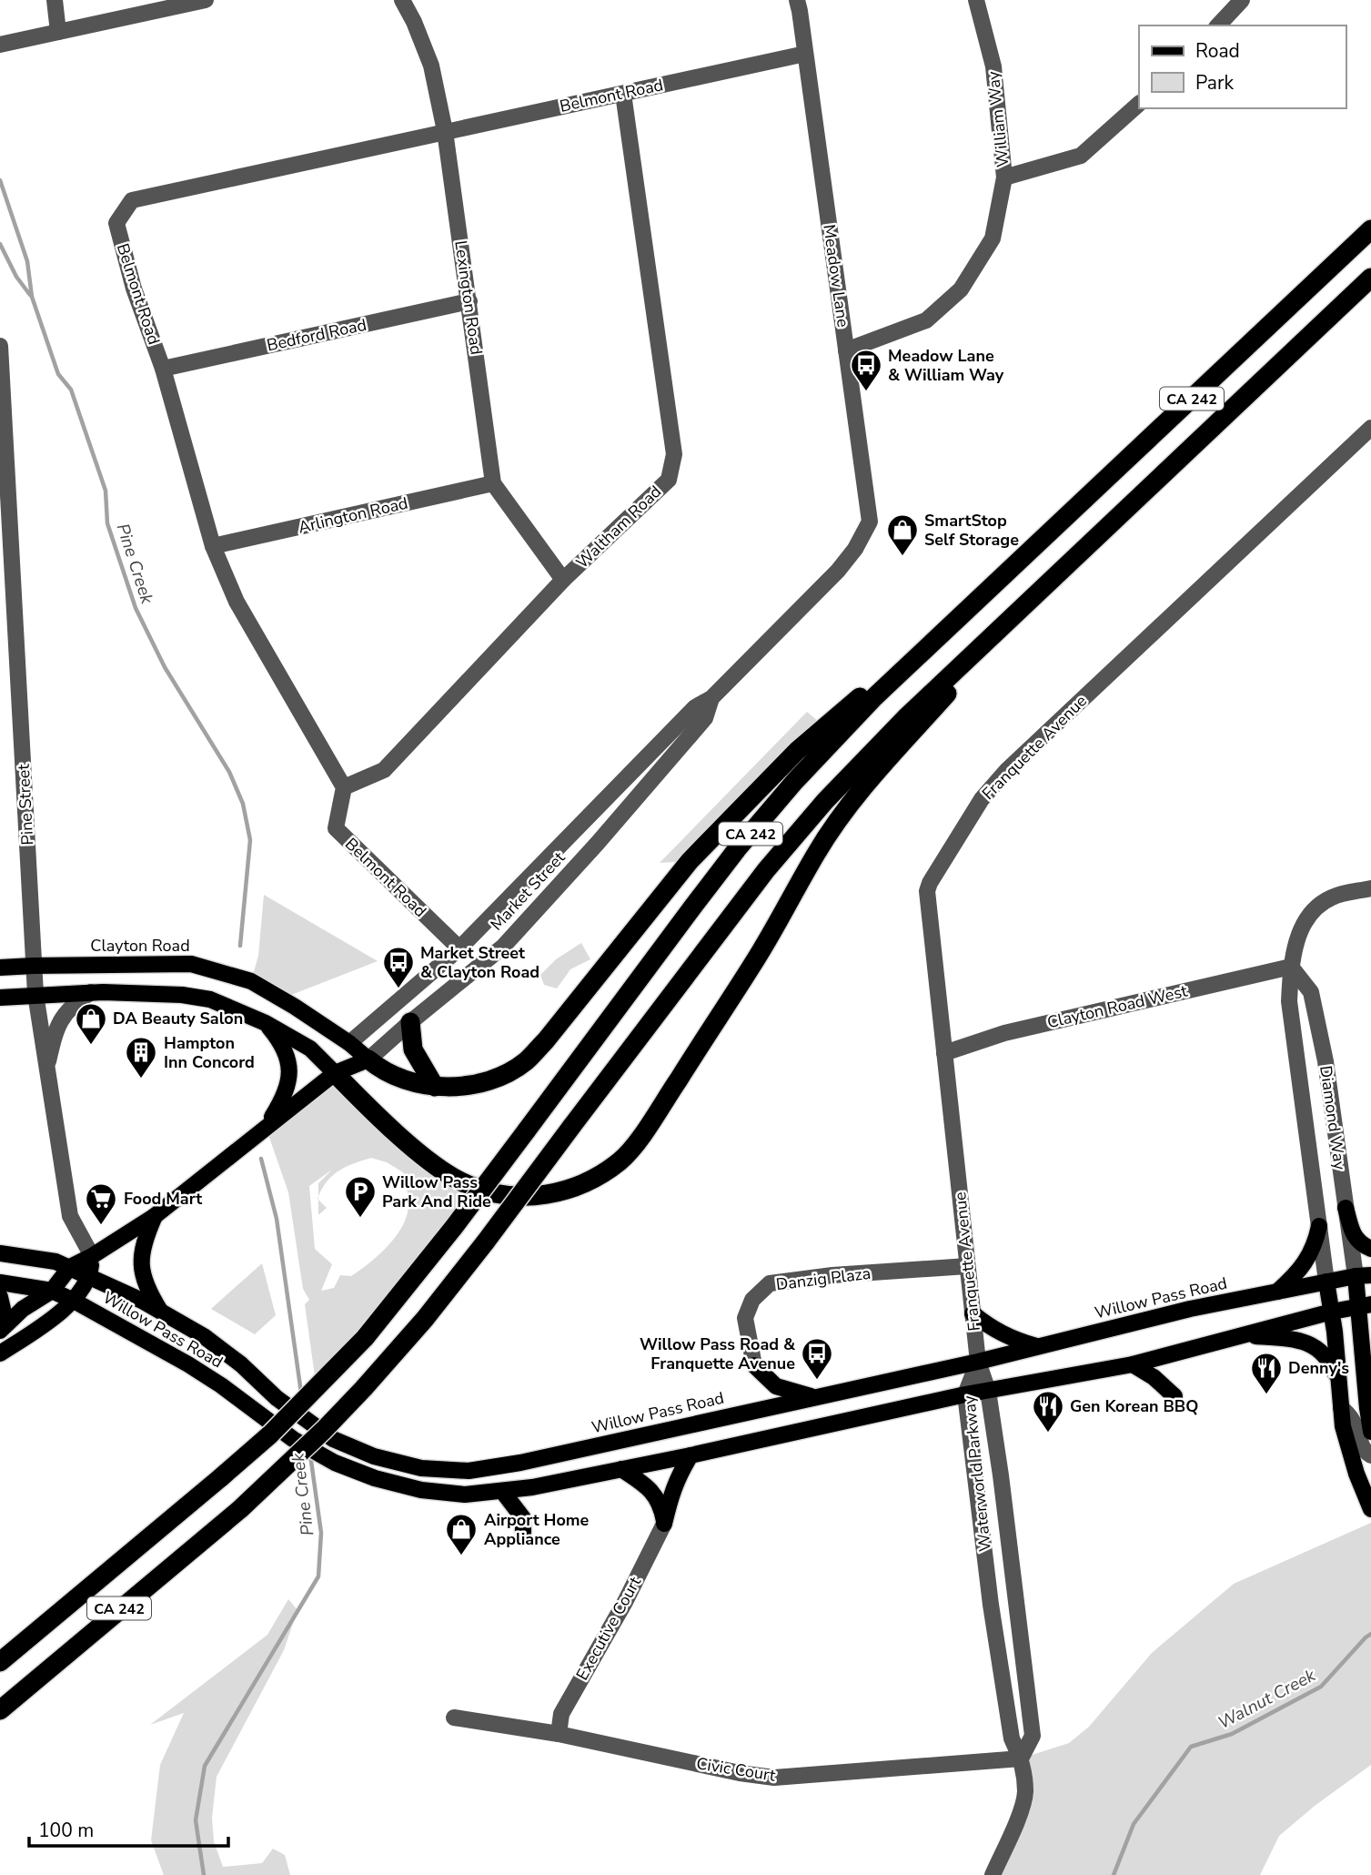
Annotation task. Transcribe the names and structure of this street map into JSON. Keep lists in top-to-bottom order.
{
  "streets": {
    "highway": ["CA 242"],
    "main road": ["Market Street", "Clayton Road", "Willow Pass Road"],
    "street": [
      "Belmont Road",
      "William Way",
      "Meadow Lane",
      "Lexington Road",
      "Bedford Road",
      "Arlington Road",
      "Waltham Road",
      "Franquette Avenue",
      "Pine Street",
      "Clayton Road West",
      "Diamond Way",
      "Danzig Plaza",
      "Waterworld Parkway",
      "Executive Court",
      "Civic Court"
    ]
  },
  "crossings": [
    ["Belmont Road", "Meadow Lane"],
    ["Belmont Road", "Lexington Road"],
    ["Belmont Road", "Bedford Road"],
    ["Belmont Road", "Arlington Road"],
    ["Belmont Road", "Waltham Road"],
    ["Belmont Road", "Market Street"],
    ["William Way", "Meadow Lane"],
    ["Meadow Lane", "Market Street"],
    ["Lexington Road", "Bedford Road"],
    ["Lexington Road", "Arlington Road"],
    ["Lexington Road", "Waltham Road"],
    ["Franquette Avenue", "Clayton Road West"],
    ["Franquette Avenue", "Danzig Plaza"],
    ["Franquette Avenue", "Willow Pass Road"],
    ["Franquette Avenue", "Waterworld Parkway"],
    ["Pine Street", "Market Street"],
    ["Pine Street", "Clayton Road"],
    ["Market Street", "Clayton Road"],
    ["Market Street", "Willow Pass Road"],
    ["Clayton Road West", "Diamond Way"],
    ["Diamond Way", "Willow Pass Road"],
    ["Willow Pass Road", "Waterworld Parkway"],
    ["Waterworld Parkway", "Civic Court"],
    ["Executive Court", "Civic Court"]
  ],
  "water": ["Pine Creek", "Walnut Creek"],
  "places": {
    "bus stop": ["Meadow Lane & William Way", "Market Street & Clayton Road", "Willow Pass Road & Franquette Avenue"],
    "shop": ["SmartStop Self Storage", "DA Beauty Salon", "Airport Home Appliance"],
    "building": ["Hampton Inn Concord"],
    "parking": ["Willow Pass Park And Ride"],
    "supermarket": ["Food Mart"],
    "restaurant": ["Denny's", "Gen Korean BBQ"]
  },
  "legend": ["Road", "Park"],
  "scale_bar": "100 m"
}
